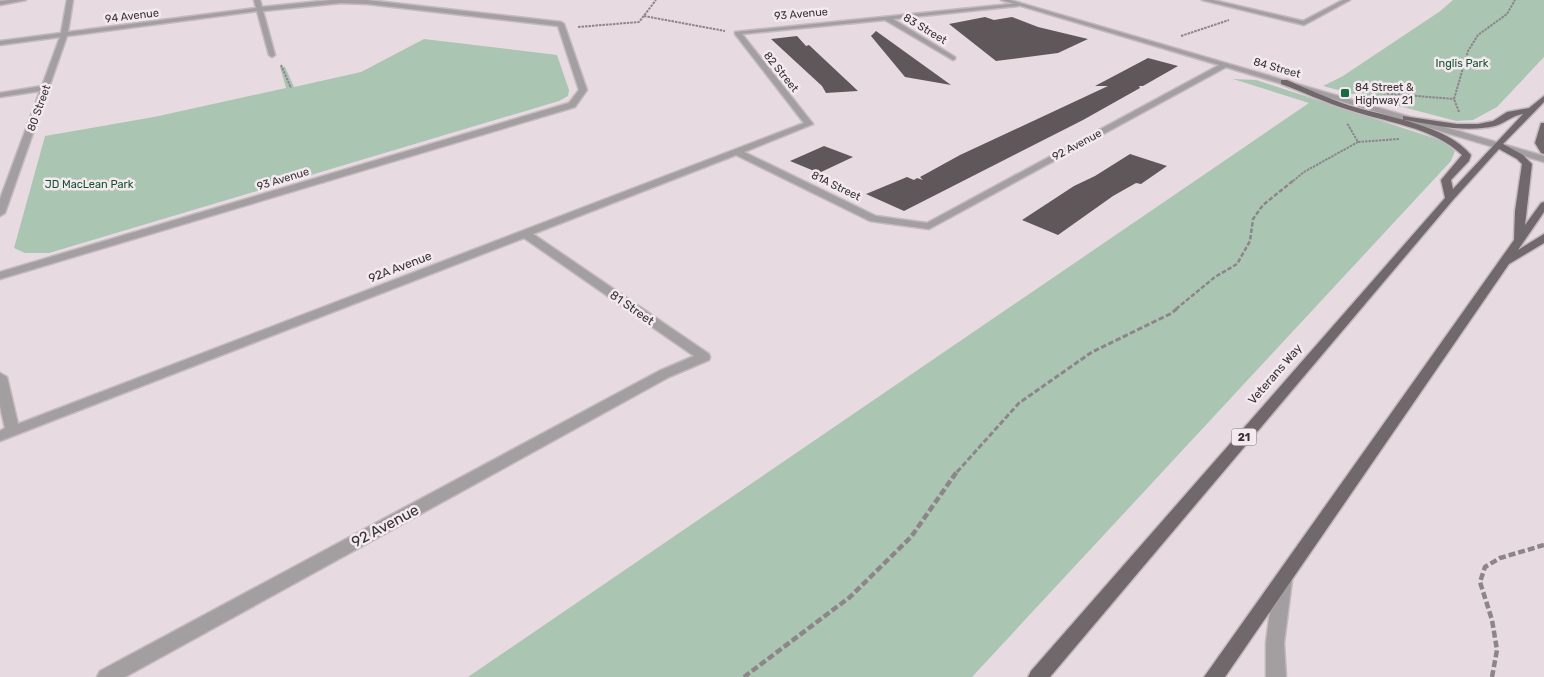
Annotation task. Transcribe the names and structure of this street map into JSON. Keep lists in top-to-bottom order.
{
  "streets": {
    "main road": ["Veterans Way", "21"],
    "street": [
      "93 Avenue",
      "94 Avenue",
      "83 Street",
      "84 Street",
      "82 Street",
      "80 Street",
      "92 Avenue",
      "81A Street",
      "92A Avenue",
      "81 Street"
    ]
  },
  "crossings": [
    ["93 Avenue", "94 Avenue"],
    ["93 Avenue", "83 Street"],
    ["93 Avenue", "84 Street"],
    ["93 Avenue", "82 Street"],
    ["94 Avenue", "80 Street"],
    ["84 Street", "92 Avenue"],
    ["84 Street", "Veterans Way"],
    ["82 Street", "92A Avenue"],
    ["92 Avenue", "81A Street"],
    ["92 Avenue", "81 Street"],
    ["81A Street", "92A Avenue"],
    ["92A Avenue", "81 Street"]
  ],
  "parks": ["Inglis Park", "JD MacLean Park"],
  "places": {
    "transit": ["84 Street & Highway 21"]
  }
}
